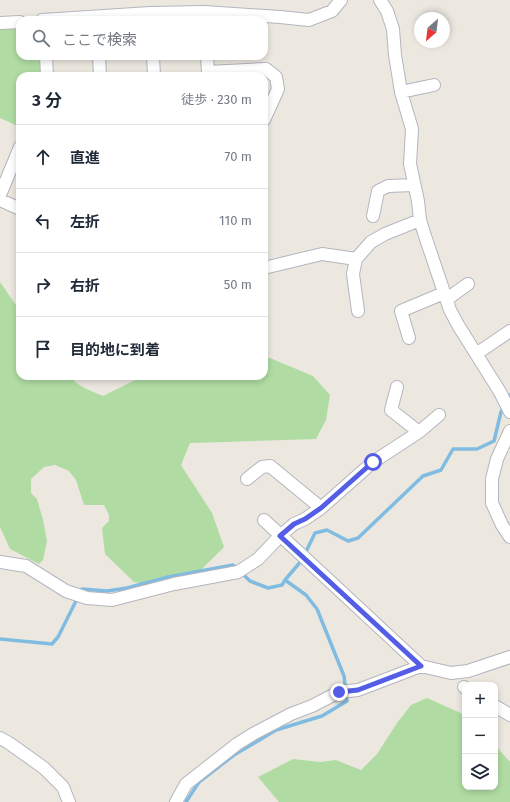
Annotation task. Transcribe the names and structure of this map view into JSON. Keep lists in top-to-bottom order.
{
  "north": "bottom left",
  "page": {
    "search": "ここで検索",
    "heading": ["3 分", "徒歩 · 230 m"],
    "list": [
      ["直進", "70 m"],
      ["左折", "110 m"],
      ["右折", "50 m"],
      "目的地に到着"
    ],
    "map_buttons": ["+", "−"]
  }
}
